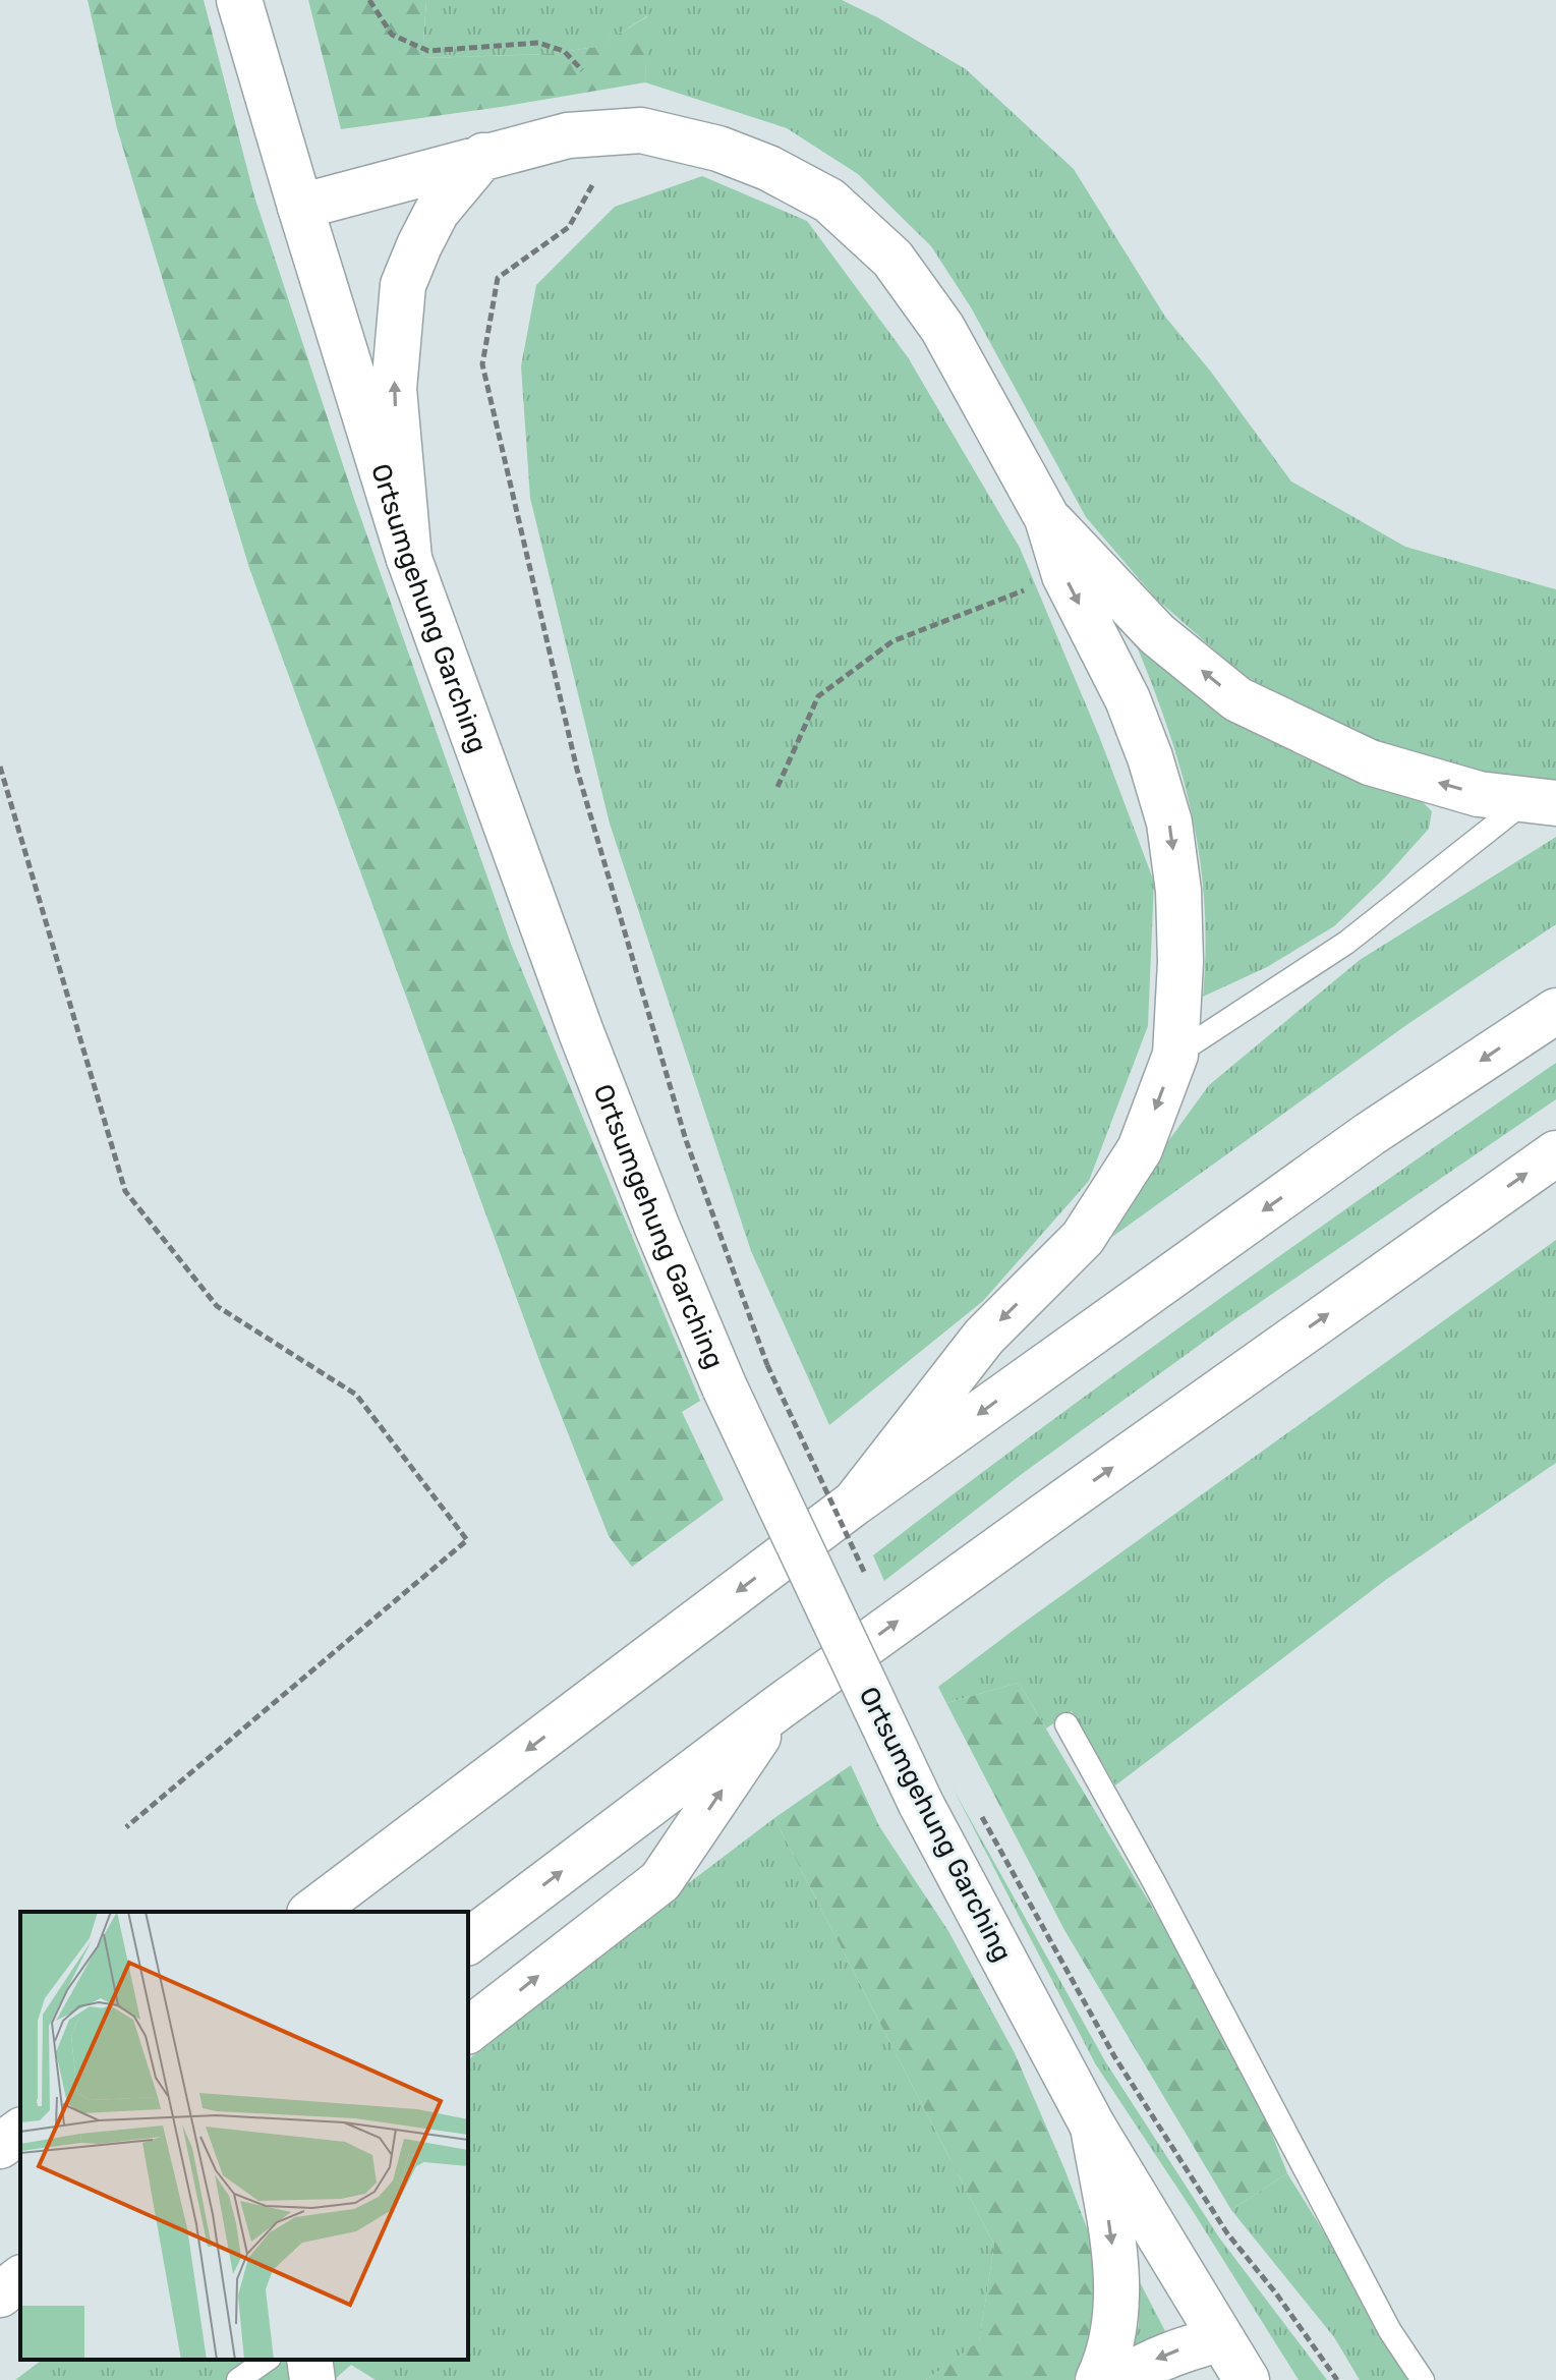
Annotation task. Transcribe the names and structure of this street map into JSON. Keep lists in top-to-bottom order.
{
  "streets": {
    "main road": ["Ortsumgehung Garching"]
  }
}
